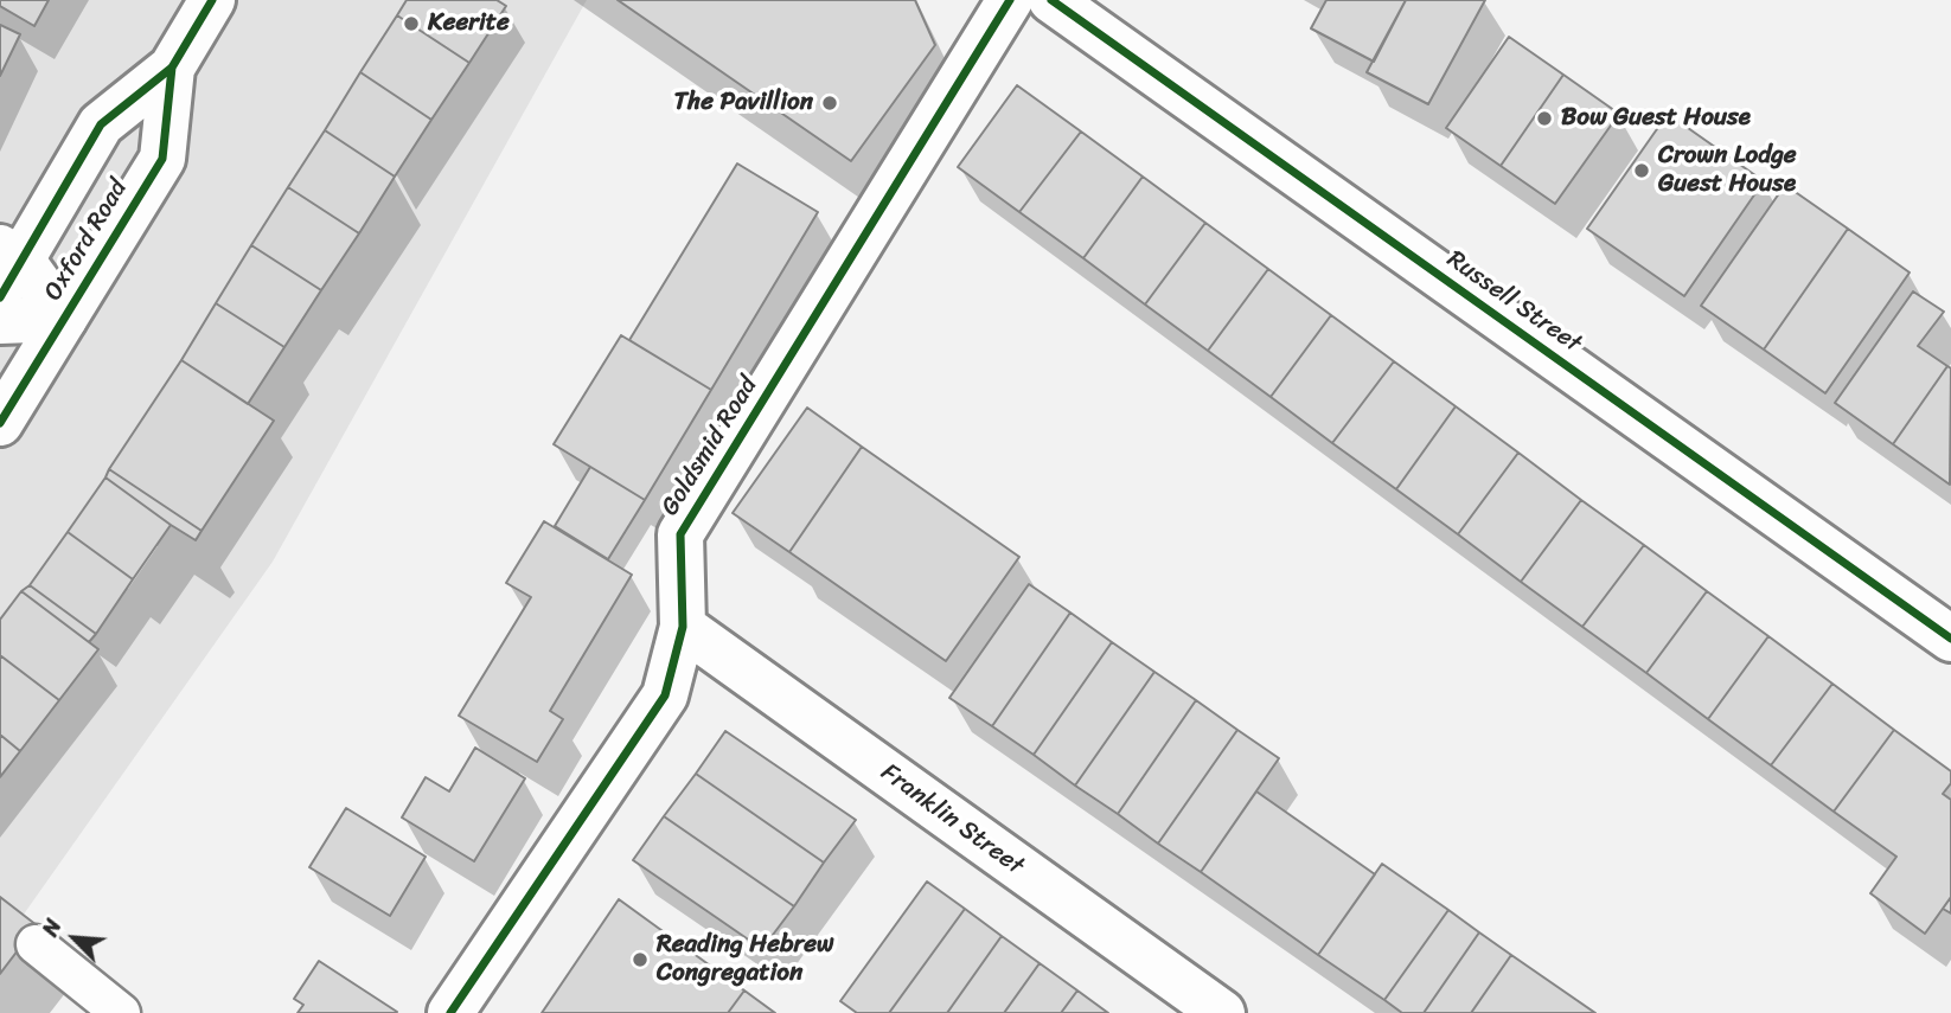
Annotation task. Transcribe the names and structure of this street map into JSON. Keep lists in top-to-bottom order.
{
  "streets": {
    "street": [
      "Oxford Road",
      "Russell Street",
      "Goldsmid Road",
      "Franklin Street"
    ]
  },
  "crossings": [
    ["Goldsmid Road", "Franklin Street"]
  ],
  "places": [
    "Keerite",
    "The Pavillion",
    "Bow Guest House",
    "Crown Lodge Guest House",
    "Reading Hebrew Congregation"
  ],
  "north": "top left"
}
